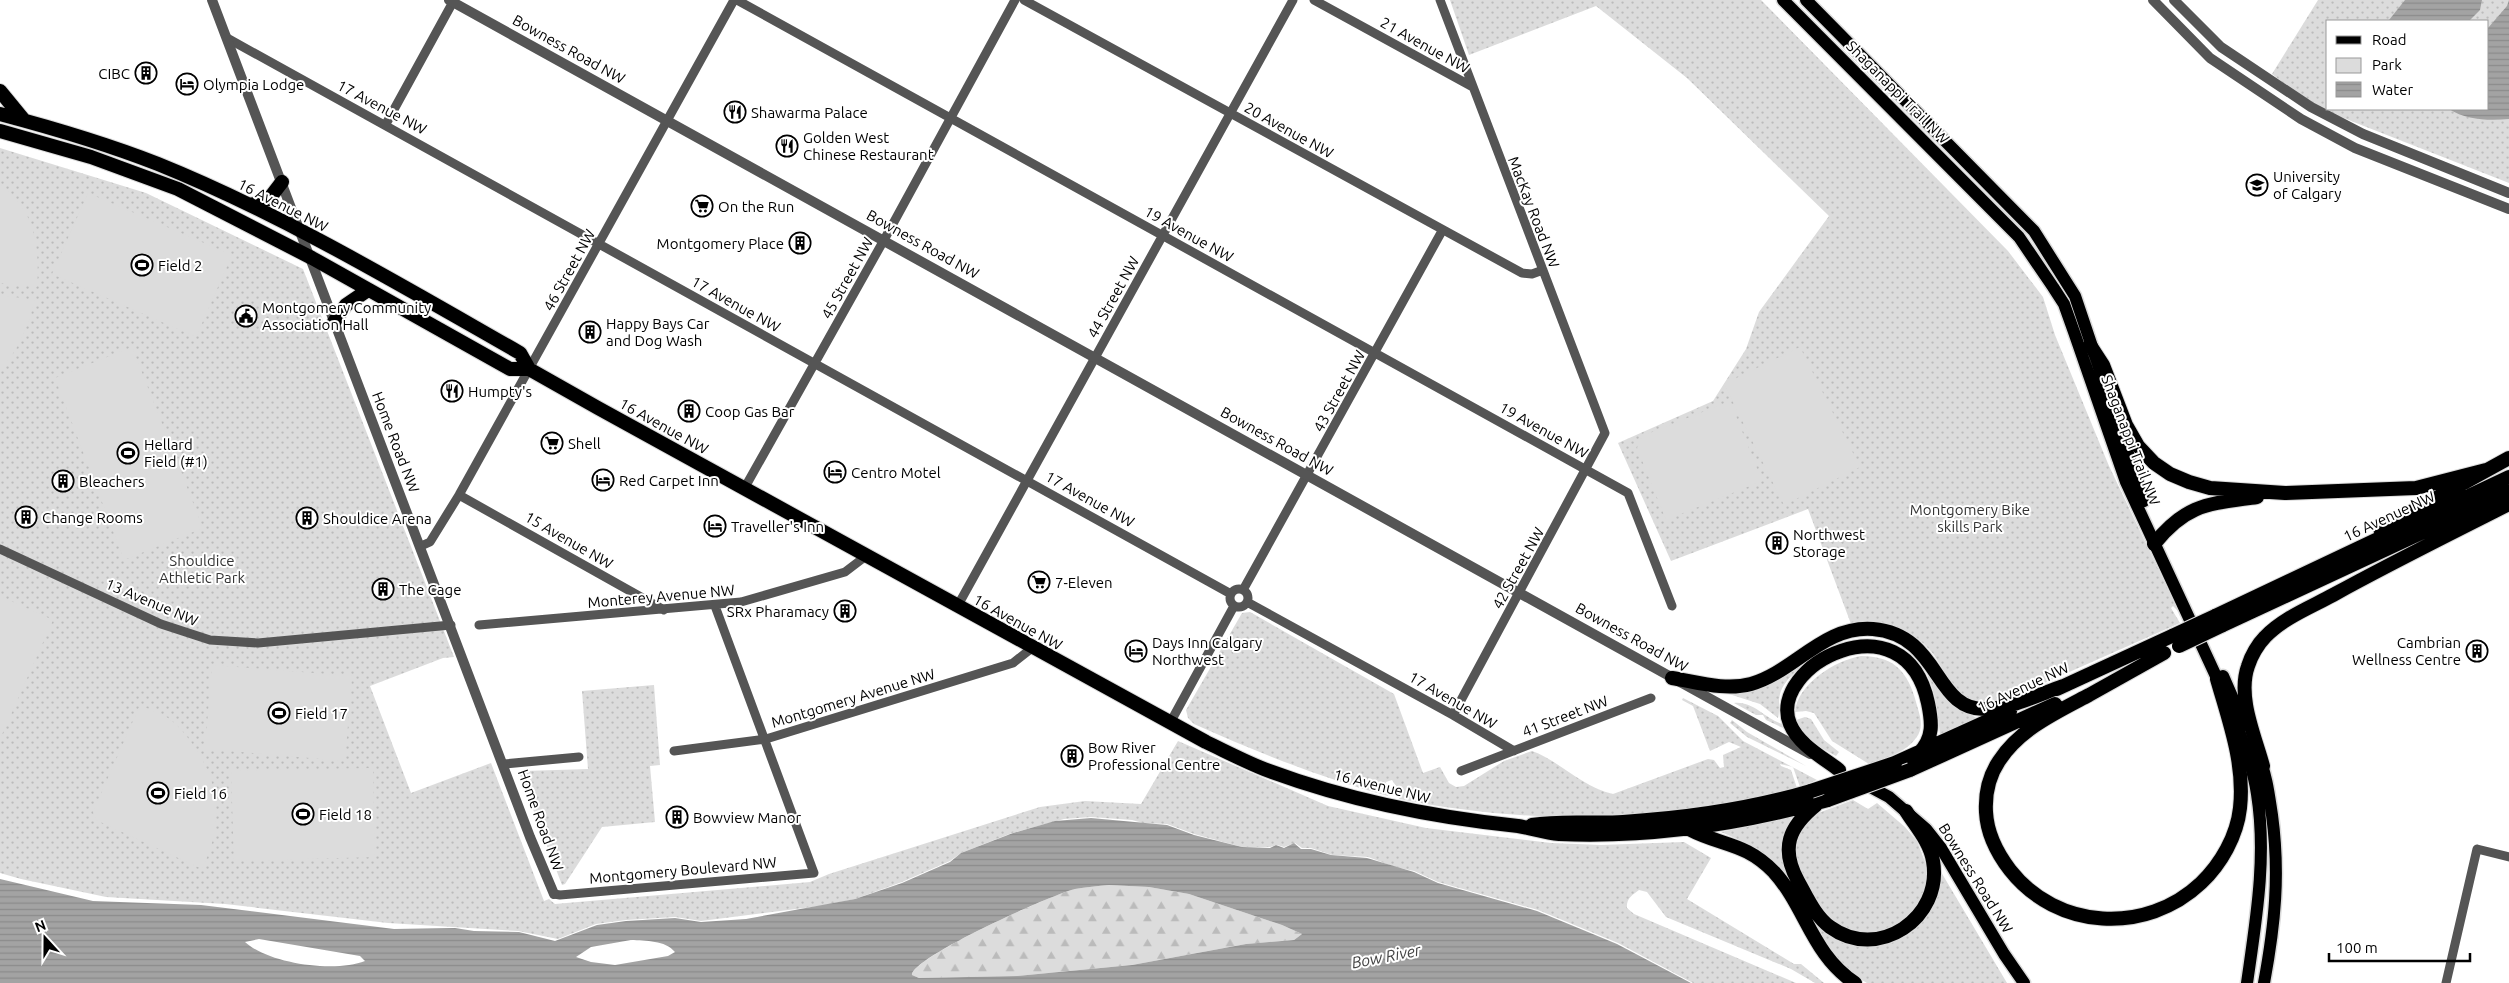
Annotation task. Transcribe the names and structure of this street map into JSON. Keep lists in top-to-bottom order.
{
  "streets": {
    "highway": ["16 Avenue NW"],
    "main road": ["Bowness Road NW", "Shaganappi Trail NW"],
    "street": [
      "21 Avenue NW",
      "17 Avenue NW",
      "20 Avenue NW",
      "MacKay Road NW",
      "19 Avenue NW",
      "46 Street NW",
      "45 Street NW",
      "44 Street NW",
      "43 Street NW",
      "Home Road NW",
      "15 Avenue NW",
      "42 Street NW",
      "Monterey Avenue NW",
      "13 Avenue NW",
      "Montgomery Avenue NW",
      "41 Street NW",
      "Montgomery Boulevard NW"
    ]
  },
  "crossings": [
    ["21 Avenue NW", "MacKay Road NW"],
    ["Bowness Road NW", "46 Street NW"],
    ["Bowness Road NW", "45 Street NW"],
    ["Bowness Road NW", "44 Street NW"],
    ["Bowness Road NW", "43 Street NW"],
    ["Bowness Road NW", "42 Street NW"],
    ["17 Avenue NW", "46 Street NW"],
    ["17 Avenue NW", "45 Street NW"],
    ["17 Avenue NW", "44 Street NW"],
    ["17 Avenue NW", "43 Street NW"],
    ["17 Avenue NW", "Home Road NW"],
    ["17 Avenue NW", "42 Street NW"],
    ["17 Avenue NW", "41 Street NW"],
    ["20 Avenue NW", "MacKay Road NW"],
    ["20 Avenue NW", "44 Street NW"],
    ["20 Avenue NW", "43 Street NW"],
    ["16 Avenue NW", "46 Street NW"],
    ["16 Avenue NW", "45 Street NW"],
    ["16 Avenue NW", "44 Street NW"],
    ["16 Avenue NW", "Home Road NW"],
    ["16 Avenue NW", "Monterey Avenue NW"],
    ["16 Avenue NW", "Montgomery Avenue NW"],
    ["MacKay Road NW", "42 Street NW"],
    ["19 Avenue NW", "46 Street NW"],
    ["19 Avenue NW", "45 Street NW"],
    ["19 Avenue NW", "44 Street NW"],
    ["19 Avenue NW", "43 Street NW"],
    ["19 Avenue NW", "42 Street NW"],
    ["46 Street NW", "Home Road NW"],
    ["46 Street NW", "15 Avenue NW"],
    ["Home Road NW", "13 Avenue NW"],
    ["Home Road NW", "Montgomery Boulevard NW"],
    ["15 Avenue NW", "Monterey Avenue NW"],
    ["Montgomery Avenue NW", "Montgomery Boulevard NW"]
  ],
  "water": ["Bow River"],
  "parks": ["Montgomery Bike skills Park", "Shouldice Athletic Park"],
  "places": {
    "building": [
      "CIBC",
      "Montgomery Place",
      "Happy Bays Car and Dog Wash",
      "Coop Gas Bar",
      "Bleachers",
      "Change Rooms",
      "Shouldice Arena",
      "Northwest Storage",
      "The Cage",
      "SRx Pharamacy",
      "Cambrian Wellness Centre",
      "Bow River Professional Centre",
      "Bowview Manor"
    ],
    "hotel": [
      "Olympia Lodge",
      "Centro Motel",
      "Red Carpet Inn",
      "Traveller's Inn",
      "Days Inn Calgary Northwest"
    ],
    "restaurant": ["Shawarma Palace", "Golden West Chinese Restaurant", "Humpty's"],
    "school or university": ["University of Calgary"],
    "supermarket": ["On the Run", "Shell", "7-Eleven"],
    "sports": [
      "Field 2",
      "Hellard Field (#1)",
      "Field 17",
      "Field 16",
      "Field 18"
    ],
    "public building": ["Montgomery Community Association Hall"]
  },
  "legend": ["Road", "Park", "Water"],
  "scale_bar": "100 m",
  "north": "top"
}
